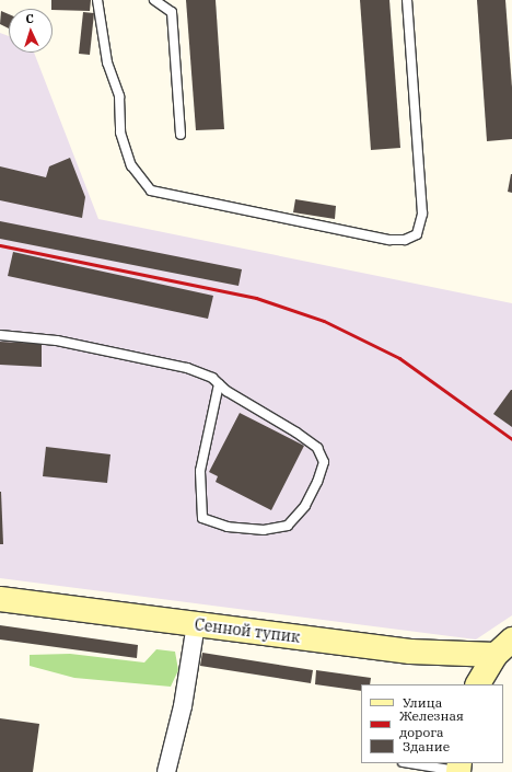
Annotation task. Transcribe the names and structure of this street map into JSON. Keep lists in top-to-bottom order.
{
  "streets": {
    "main road": ["Сенной тупик"]
  },
  "legend": ["Улица", "Железная дорога", "Здание"],
  "north": "top"
}
